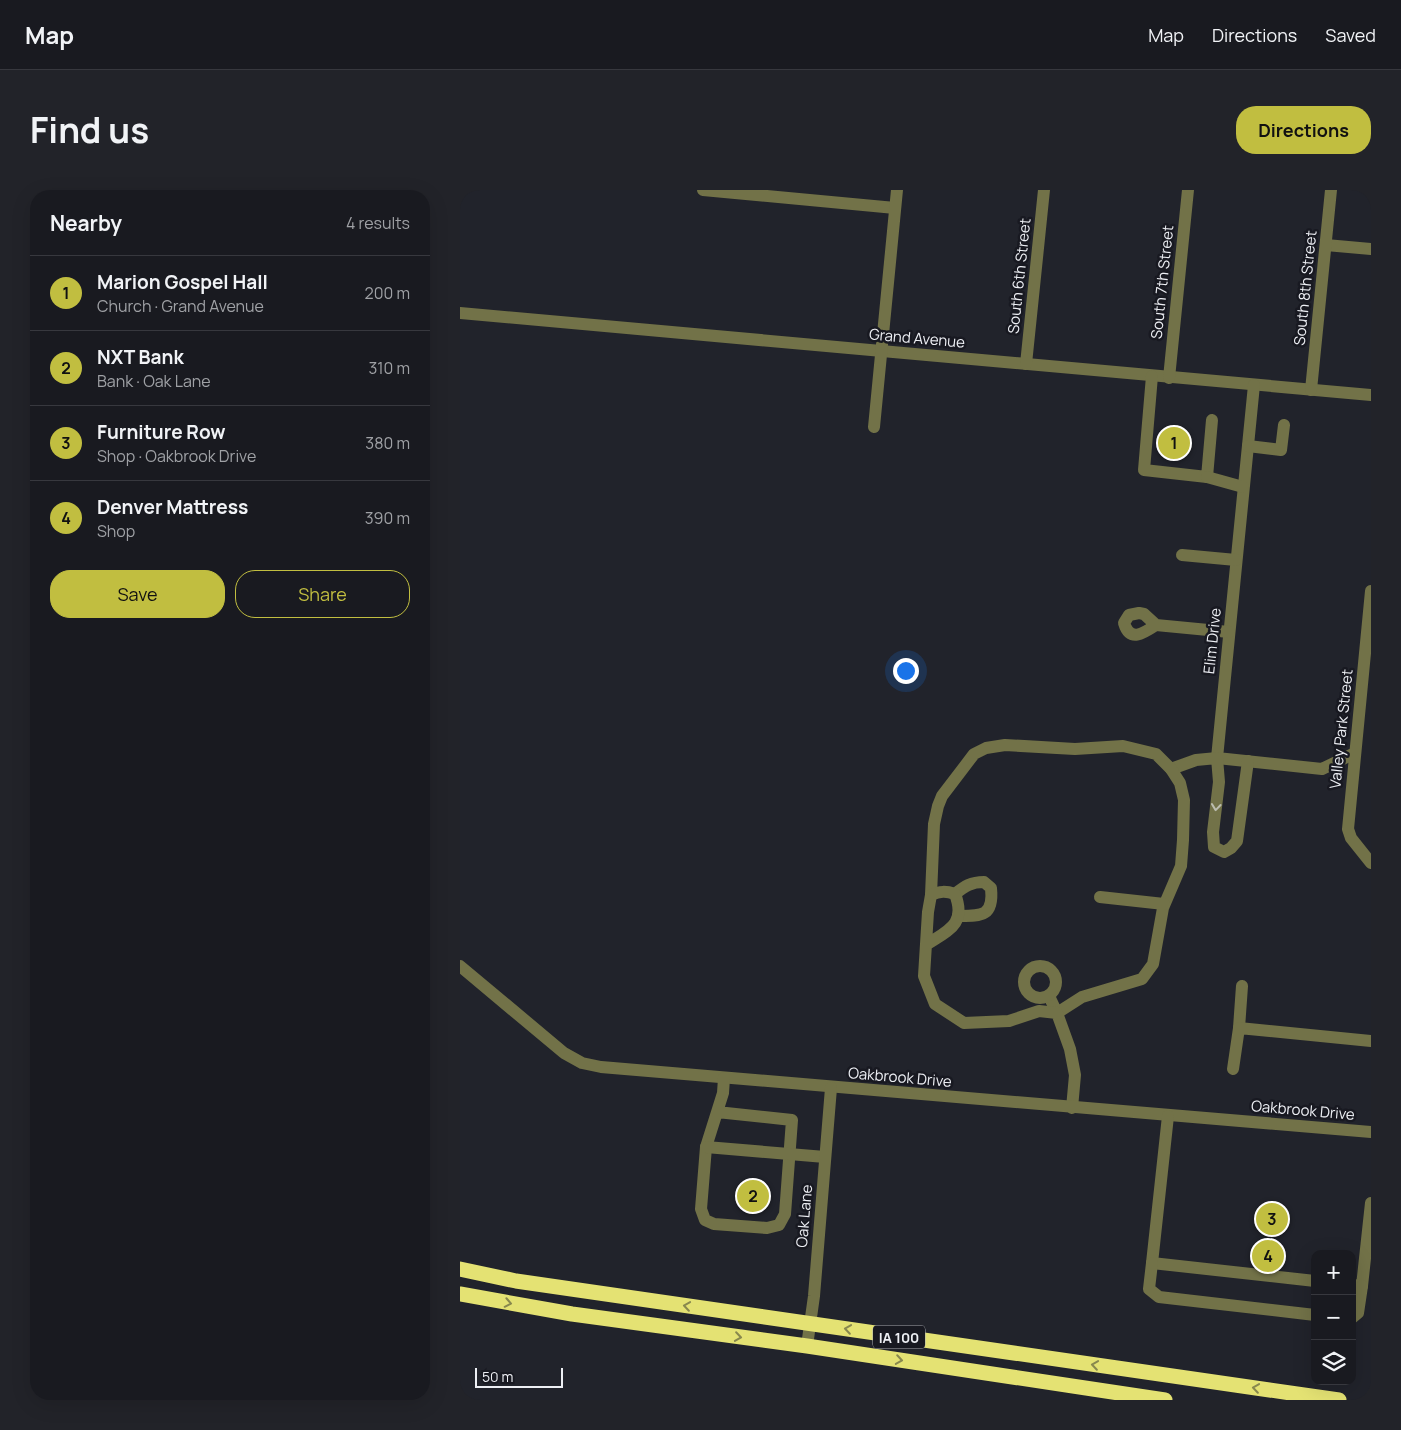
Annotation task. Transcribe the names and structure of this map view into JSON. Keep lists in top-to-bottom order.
{
  "streets": {
    "highway": ["IA 100"],
    "street": [
      "South 6th Street",
      "South 7th Street",
      "South 8th Street",
      "Grand Avenue",
      "Elim Drive",
      "Valley Park Street",
      "Oakbrook Drive",
      "Oak Lane"
    ]
  },
  "crossings": [
    ["South 6th Street", "Grand Avenue"],
    ["South 7th Street", "Grand Avenue"],
    ["South 8th Street", "Grand Avenue"],
    ["Grand Avenue", "Elim Drive"],
    ["Oakbrook Drive", "Oak Lane"],
    ["Oak Lane", "IA 100"]
  ],
  "scale_bar": "50 m",
  "page": {
    "header": "Map",
    "nav": ["Map", "Directions", "Saved"],
    "title": "Find us",
    "buttons": [
      "Directions",
      ["Save", "Share"]
    ],
    "heading": ["Nearby", "4 results"],
    "list": [
      {
        "mark": "1",
        "name": "Marion Gospel Hall",
        "note": "Church · Grand Avenue",
        "value": "200 m"
      },
      {
        "mark": "2",
        "name": "NXT Bank",
        "note": "Bank · Oak Lane",
        "value": "310 m"
      },
      {
        "mark": "3",
        "name": "Furniture Row",
        "note": "Shop · Oakbrook Drive",
        "value": "380 m"
      },
      {
        "mark": "4",
        "name": "Denver Mattress",
        "note": "Shop",
        "value": "390 m"
      }
    ],
    "pins": [
      "1",
      "2",
      "3",
      "4"
    ],
    "map_buttons": ["+", "−"],
    "scale": "50 m"
  }
}
